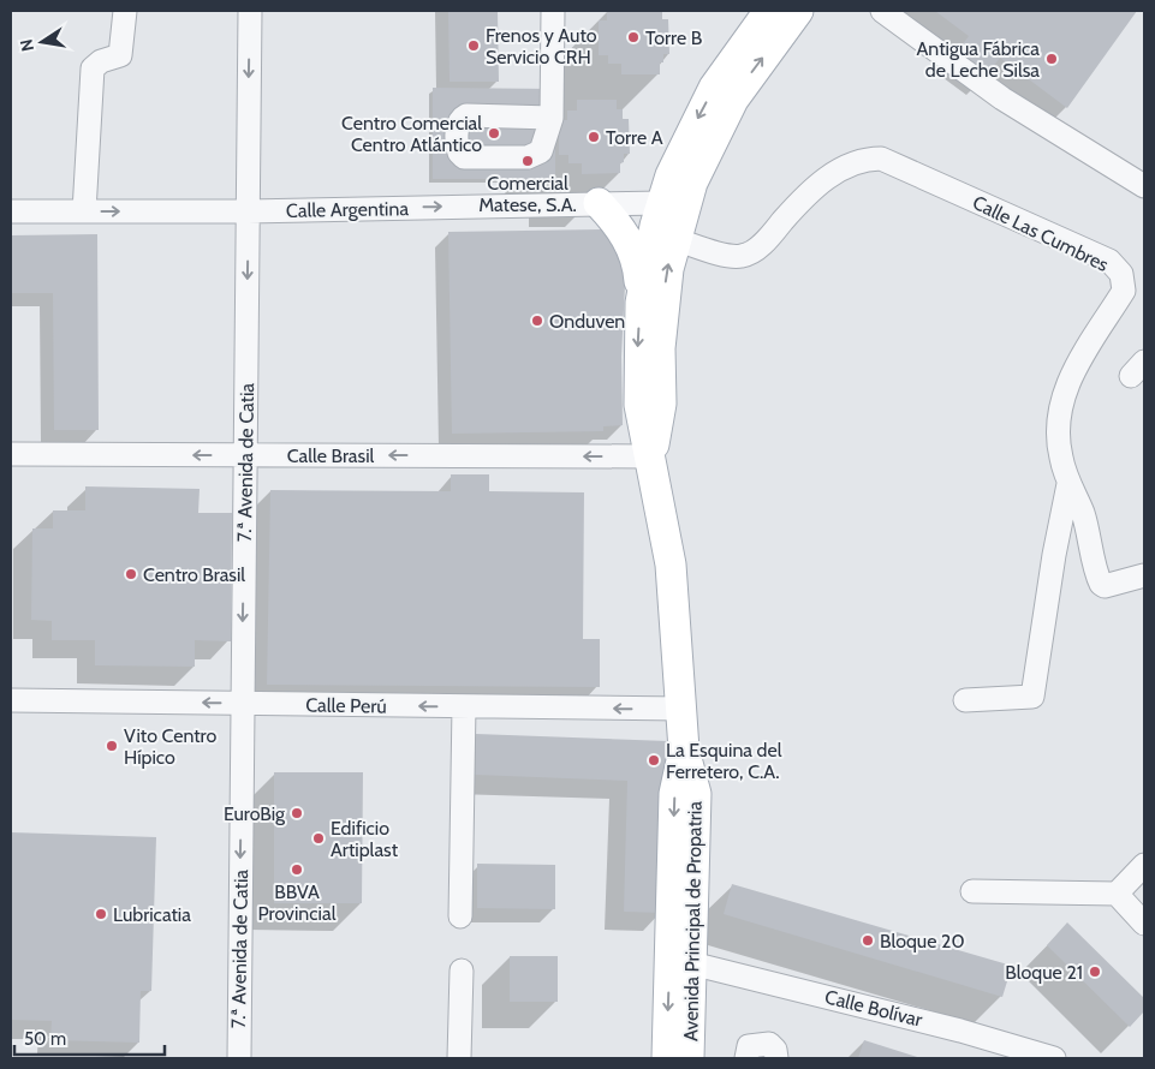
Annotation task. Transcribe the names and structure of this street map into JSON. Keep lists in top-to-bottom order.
{
  "streets": {
    "main road": ["Avenida Principal de Propatria"],
    "street": [
      "Calle Argentina",
      "Calle Las Cumbres",
      "Calle Brasil",
      "7.ª Avenida de Catia",
      "Calle Perú",
      "Calle Bolívar"
    ]
  },
  "crossings": [
    ["Calle Argentina", "7.ª Avenida de Catia"],
    ["Calle Argentina", "Avenida Principal de Propatria"],
    ["Calle Las Cumbres", "Avenida Principal de Propatria"],
    ["Calle Brasil", "7.ª Avenida de Catia"],
    ["Calle Brasil", "Avenida Principal de Propatria"],
    ["7.ª Avenida de Catia", "Calle Perú"],
    ["Calle Perú", "Avenida Principal de Propatria"],
    ["Avenida Principal de Propatria", "Calle Bolívar"]
  ],
  "one_way": [
    "Calle Argentina",
    "Calle Brasil",
    "7.ª Avenida de Catia",
    "Calle Perú"
  ],
  "places": [
    "Torre B",
    "Frenos y Auto Servicio CRH",
    "Antigua Fábrica de Leche Silsa",
    "Centro Comercial Centro Atlántico",
    "Torre A",
    "Comercial Matese, S.A.",
    "Onduven",
    "Centro Brasil",
    "Vito Centro Hípico",
    "La Esquina del Ferretero, C.A.",
    "EuroBig",
    "Edificio Artiplast",
    "BBVA Provincial",
    "Lubricatia",
    "Bloque 20",
    "Bloque 21"
  ],
  "scale_bar": "50 m",
  "north": "left"
}
